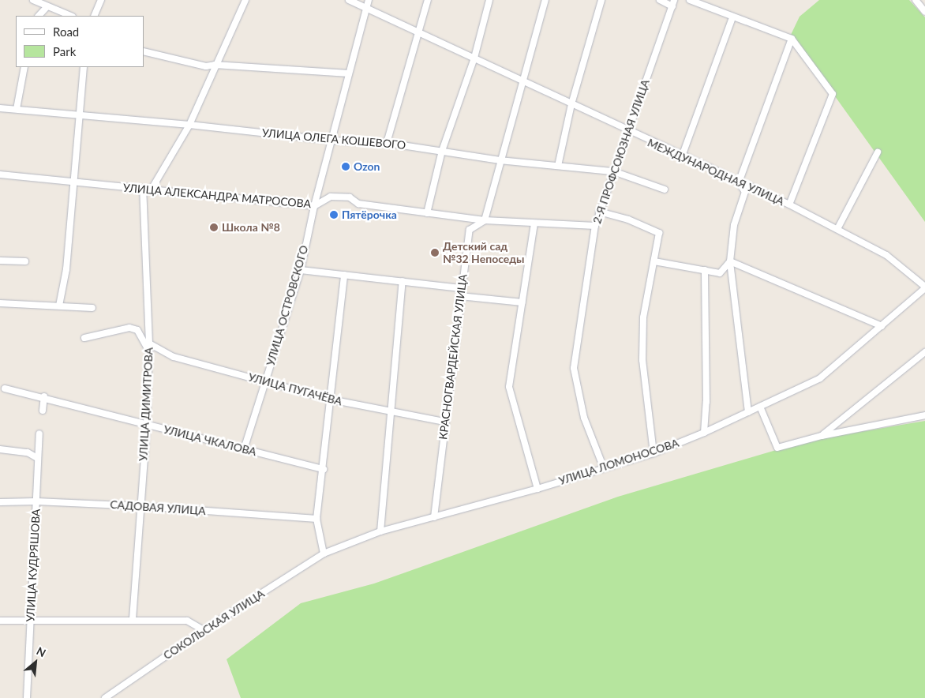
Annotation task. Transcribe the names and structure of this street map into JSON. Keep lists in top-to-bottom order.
{
  "streets": {
    "street": [
      "УЛИЦА ОЛЕГА КОШЕВОГО",
      "2-Я ПРОФСОЮЗНАЯ УЛИЦА",
      "МЕЖДУНАРОДНАЯ УЛИЦА",
      "УЛИЦА АЛЕКСАНДРА МАТРОСОВА",
      "УЛИЦА ОСТРОВСКОГО",
      "КРАСНОГВАРДЕЙСКАЯ УЛИЦА",
      "УЛИЦА ПУГАЧЁВА",
      "УЛИЦА ДИМИТРОВА",
      "УЛИЦА ЧКАЛОВА",
      "УЛИЦА ЛОМОНОСОВА",
      "САДОВАЯ УЛИЦА",
      "УЛИЦА КУДРЯШОВА",
      "СОКОЛЬСКАЯ УЛИЦА"
    ]
  },
  "crossings": [
    ["УЛИЦА ОЛЕГА КОШЕВОГО", "2-Я ПРОФСОЮЗНАЯ УЛИЦА"],
    ["УЛИЦА ОЛЕГА КОШЕВОГО", "УЛИЦА ОСТРОВСКОГО"],
    ["2-Я ПРОФСОЮЗНАЯ УЛИЦА", "МЕЖДУНАРОДНАЯ УЛИЦА"],
    ["2-Я ПРОФСОЮЗНАЯ УЛИЦА", "УЛИЦА АЛЕКСАНДРА МАТРОСОВА"],
    ["2-Я ПРОФСОЮЗНАЯ УЛИЦА", "УЛИЦА ЛОМОНОСОВА"],
    ["МЕЖДУНАРОДНАЯ УЛИЦА", "УЛИЦА ОСТРОВСКОГО"],
    ["МЕЖДУНАРОДНАЯ УЛИЦА", "УЛИЦА ЛОМОНОСОВА"],
    ["УЛИЦА АЛЕКСАНДРА МАТРОСОВА", "УЛИЦА ОСТРОВСКОГО"],
    ["УЛИЦА АЛЕКСАНДРА МАТРОСОВА", "КРАСНОГВАРДЕЙСКАЯ УЛИЦА"],
    ["УЛИЦА АЛЕКСАНДРА МАТРОСОВА", "УЛИЦА ДИМИТРОВА"],
    ["УЛИЦА ОСТРОВСКОГО", "УЛИЦА ПУГАЧЁВА"],
    ["УЛИЦА ОСТРОВСКОГО", "УЛИЦА ЧКАЛОВА"],
    ["КРАСНОГВАРДЕЙСКАЯ УЛИЦА", "УЛИЦА ПУГАЧЁВА"],
    ["КРАСНОГВАРДЕЙСКАЯ УЛИЦА", "УЛИЦА ЛОМОНОСОВА"],
    ["УЛИЦА ПУГАЧЁВА", "УЛИЦА ДИМИТРОВА"],
    ["УЛИЦА ДИМИТРОВА", "УЛИЦА ЧКАЛОВА"],
    ["УЛИЦА ДИМИТРОВА", "САДОВАЯ УЛИЦА"],
    ["УЛИЦА ЛОМОНОСОВА", "СОКОЛЬСКАЯ УЛИЦА"],
    ["САДОВАЯ УЛИЦА", "УЛИЦА КУДРЯШОВА"]
  ],
  "places": [
    "Ozon",
    "Пятёрочка",
    "Школа №8",
    "Детский сад №32 Непоседы"
  ],
  "legend": ["Road", "Park"],
  "north": "top right"
}
